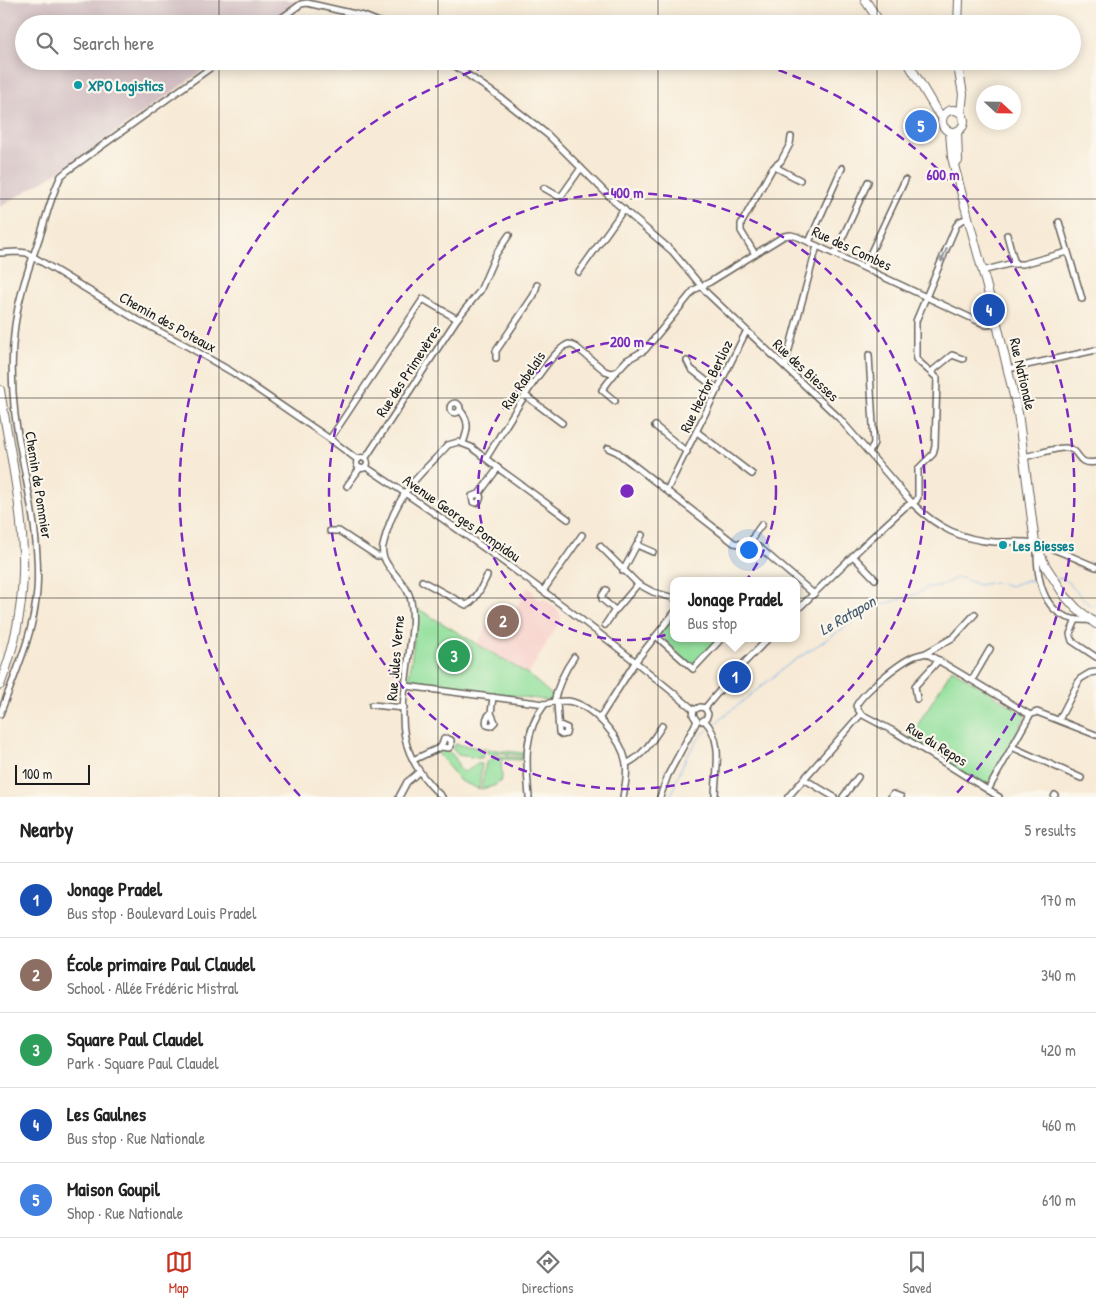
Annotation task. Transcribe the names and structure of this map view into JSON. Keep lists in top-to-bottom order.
{
  "streets": {
    "main road": ["Rue Nationale"],
    "street": [
      "Rue des Combes",
      "Chemin des Poteaux",
      "Rue des Biesses",
      "Rue des Primevères",
      "Rue Rabelais",
      "Rue Hector Berlioz",
      "Chemin de Pommier",
      "Avenue Georges Pompidou",
      "Rue Jules Verne",
      "Rue du Repos"
    ]
  },
  "crossings": [
    ["Rue des Combes", "Rue des Biesses"],
    ["Rue des Combes", "Rue Nationale"],
    ["Chemin des Poteaux", "Rue des Primevères"],
    ["Chemin des Poteaux", "Chemin de Pommier"],
    ["Rue des Biesses", "Rue Nationale"],
    ["Rue des Biesses", "Rue Hector Berlioz"],
    ["Rue des Primevères", "Avenue Georges Pompidou"]
  ],
  "water": ["Le Ratapon"],
  "places": ["XPO Logistics", "Les Biesses"],
  "scale_bar": "100 m",
  "north": "right",
  "page": {
    "search": "Search here",
    "pins": [
      "5",
      "4",
      "2",
      "3",
      "1"
    ],
    "popup": ["Jonage Pradel", "Bus stop"],
    "scale": "100 m",
    "heading": ["Nearby", "5 results"],
    "list": [
      {
        "mark": "1",
        "name": "Jonage Pradel",
        "note": "Bus stop · Boulevard Louis Pradel",
        "value": "170 m"
      },
      {
        "mark": "2",
        "name": "École primaire Paul Claudel",
        "note": "School · Allée Frédéric Mistral",
        "value": "340 m"
      },
      {
        "mark": "3",
        "name": "Square Paul Claudel",
        "note": "Park · Square Paul Claudel",
        "value": "420 m"
      },
      {
        "mark": "4",
        "name": "Les Gaulnes",
        "note": "Bus stop · Rue Nationale",
        "value": "460 m"
      },
      {
        "mark": "5",
        "name": "Maison Goupil",
        "note": "Shop · Rue Nationale",
        "value": "610 m"
      }
    ],
    "nav": ["Map", "Directions", "Saved"]
  },
  "rings": ["600 m", "400 m", "200 m"]
}
